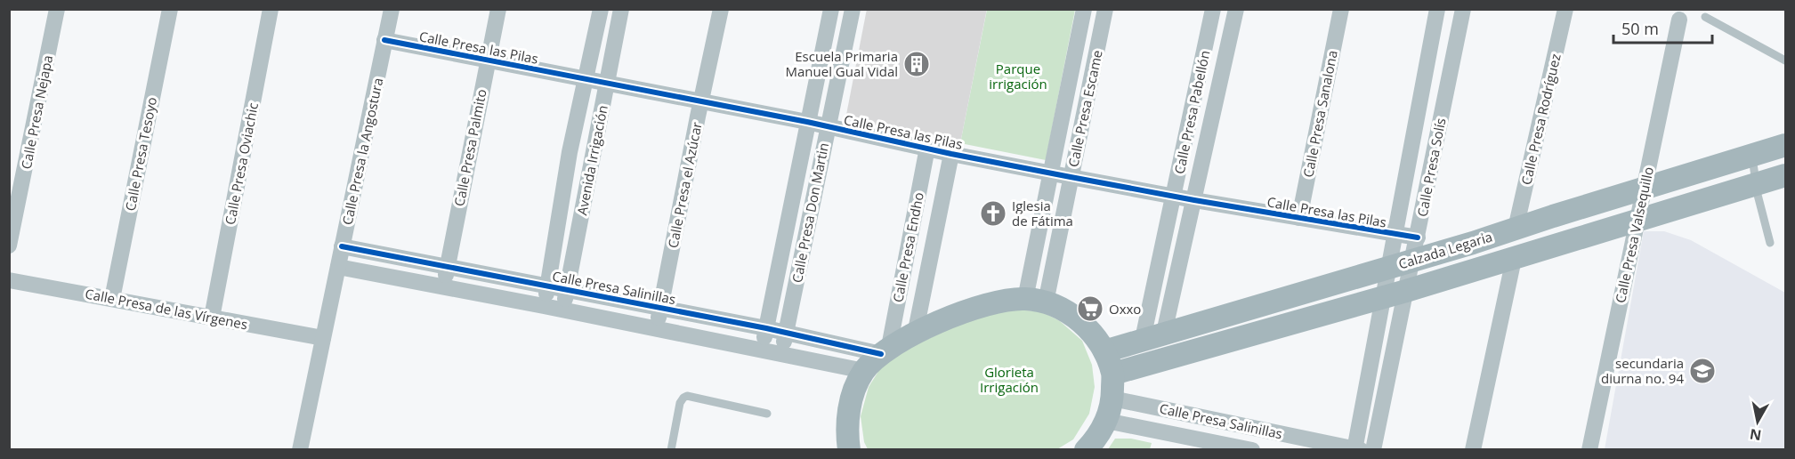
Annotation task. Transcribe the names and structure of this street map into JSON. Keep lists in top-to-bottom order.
{
  "streets": {
    "main road": ["Calzada Legaria"],
    "street": [
      "Calle Presa las Pilas",
      "Calle Presa Escame",
      "Calle Presa Nejapa",
      "Calle Presa Pabellón",
      "Calle Presa Sanalona",
      "Calle Presa Rodríguez",
      "Calle Presa Palmito",
      "Calle Presa la Angostura",
      "Calle Presa Tesoyo",
      "Avenida Irrigación",
      "Calle Presa Oviachic",
      "Calle Presa Solís",
      "Calle Presa el Azúcar",
      "Calle Presa Don Martin",
      "Calle Presa Valsequillo",
      "Calle Presa Endho",
      "Calle Presa Salinillas",
      "Calle Presa de las Vírgenes"
    ]
  },
  "crossings": [
    ["Calle Presa las Pilas", "Calle Presa Escame"],
    ["Calle Presa las Pilas", "Calle Presa Pabellón"],
    ["Calle Presa las Pilas", "Calle Presa Sanalona"],
    ["Calle Presa las Pilas", "Calle Presa Palmito"],
    ["Calle Presa las Pilas", "Calle Presa la Angostura"],
    ["Calle Presa las Pilas", "Avenida Irrigación"],
    ["Calle Presa las Pilas", "Calle Presa Solís"],
    ["Calle Presa las Pilas", "Calle Presa el Azúcar"],
    ["Calle Presa las Pilas", "Calle Presa Don Martin"],
    ["Calle Presa las Pilas", "Calle Presa Endho"],
    ["Calle Presa Pabellón", "Calzada Legaria"],
    ["Calle Presa Rodríguez", "Calzada Legaria"],
    ["Calle Presa Palmito", "Calle Presa Salinillas"],
    ["Calle Presa la Angostura", "Calle Presa Salinillas"],
    ["Calle Presa la Angostura", "Calle Presa de las Vírgenes"],
    ["Calle Presa Tesoyo", "Calle Presa de las Vírgenes"],
    ["Avenida Irrigación", "Calle Presa Salinillas"],
    ["Calle Presa Oviachic", "Calle Presa de las Vírgenes"],
    ["Calle Presa Solís", "Calzada Legaria"],
    ["Calle Presa Solís", "Calle Presa Salinillas"],
    ["Calle Presa el Azúcar", "Calle Presa Salinillas"],
    ["Calle Presa Don Martin", "Calle Presa Salinillas"],
    ["Calle Presa Valsequillo", "Calzada Legaria"],
    ["Calle Presa Endho", "Calle Presa Salinillas"]
  ],
  "parks": ["Parque irrigación", "Glorieta Irrigación"],
  "places": {
    "building": ["Escuela Primaria Manuel Gual Vidal"],
    "church": ["Iglesia de Fátima"],
    "supermarket": ["Oxxo"],
    "school or university": ["secundaria diurna no. 94"]
  },
  "scale_bar": "50 m",
  "north": "bottom"
}
